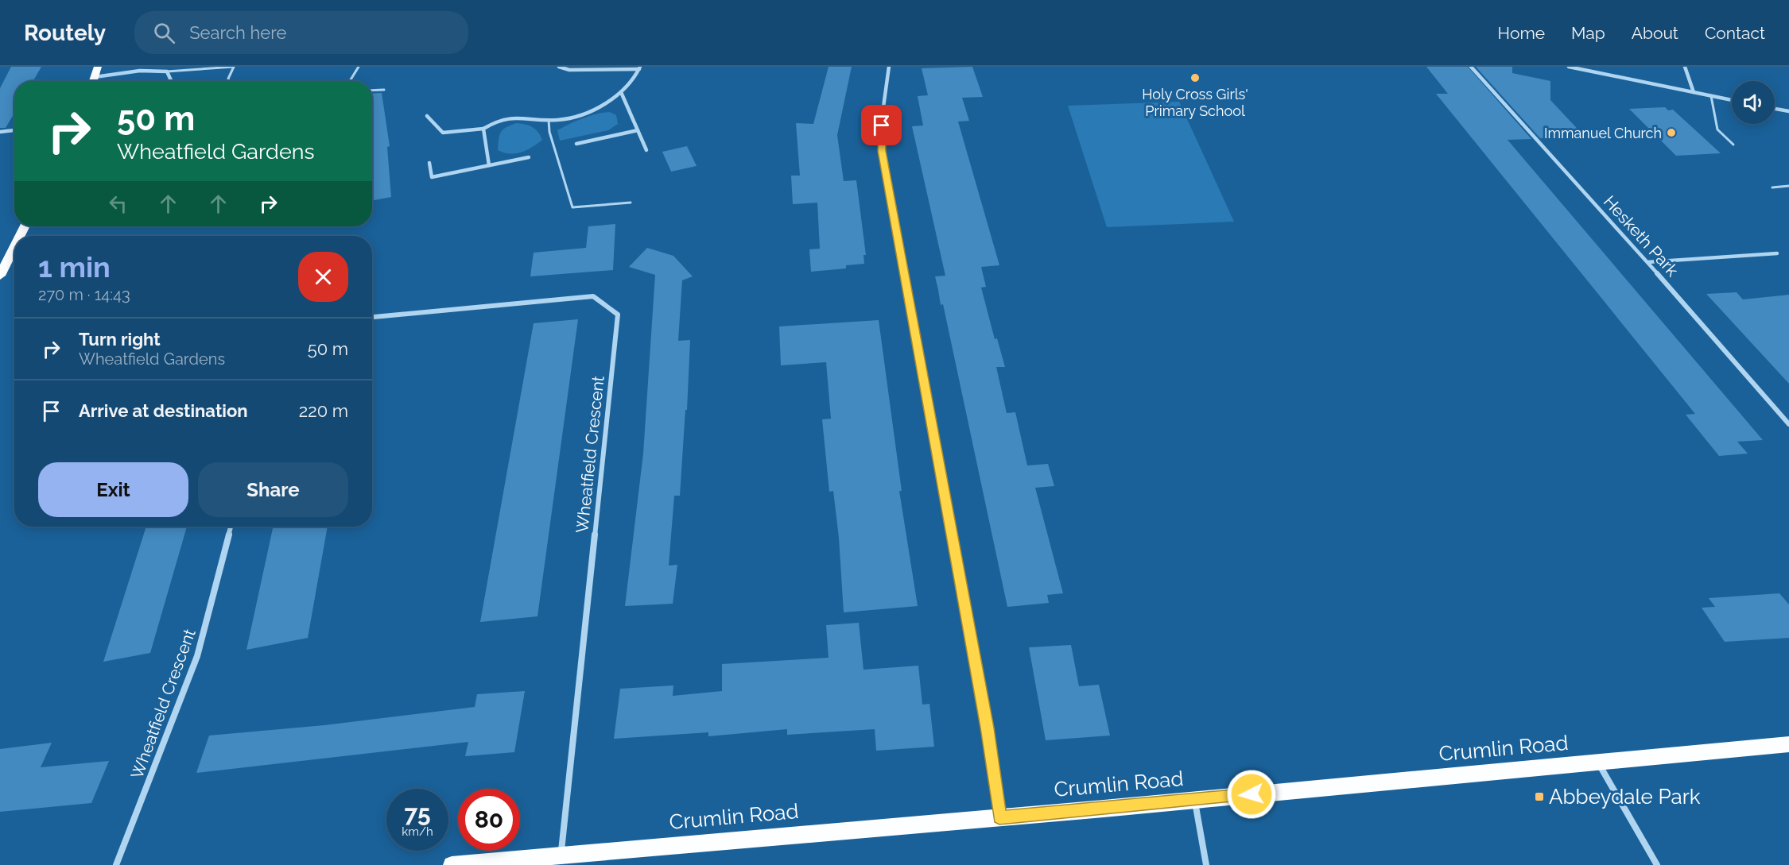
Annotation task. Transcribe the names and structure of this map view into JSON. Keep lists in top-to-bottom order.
{
  "streets": {
    "highway": ["Crumlin Road"],
    "street": ["Hesketh Park", "Wheatfield Crescent"]
  },
  "crossings": [
    ["Wheatfield Crescent", "Crumlin Road"]
  ],
  "places": {
    "other": ["Holy Cross Girls' Primary School", "Immanuel Church"],
    "transit": ["Abbeydale Park"]
  },
  "page": {
    "header": "Routely",
    "search": "Search here",
    "nav": [
      "Home",
      "Map",
      "About",
      "Contact"
    ],
    "turn": ["50 m", "Wheatfield Gardens"],
    "heading": ["1 min", "270 m · 14:43"],
    "list": [
      {
        "name": "Turn right",
        "note": "Wheatfield Gardens",
        "value": "50 m"
      },
      {
        "name": "Arrive at destination",
        "value": "220 m"
      }
    ],
    "buttons": ["Exit", "Share"],
    "speed": "75 km/h",
    "limit": "80"
  }
}
